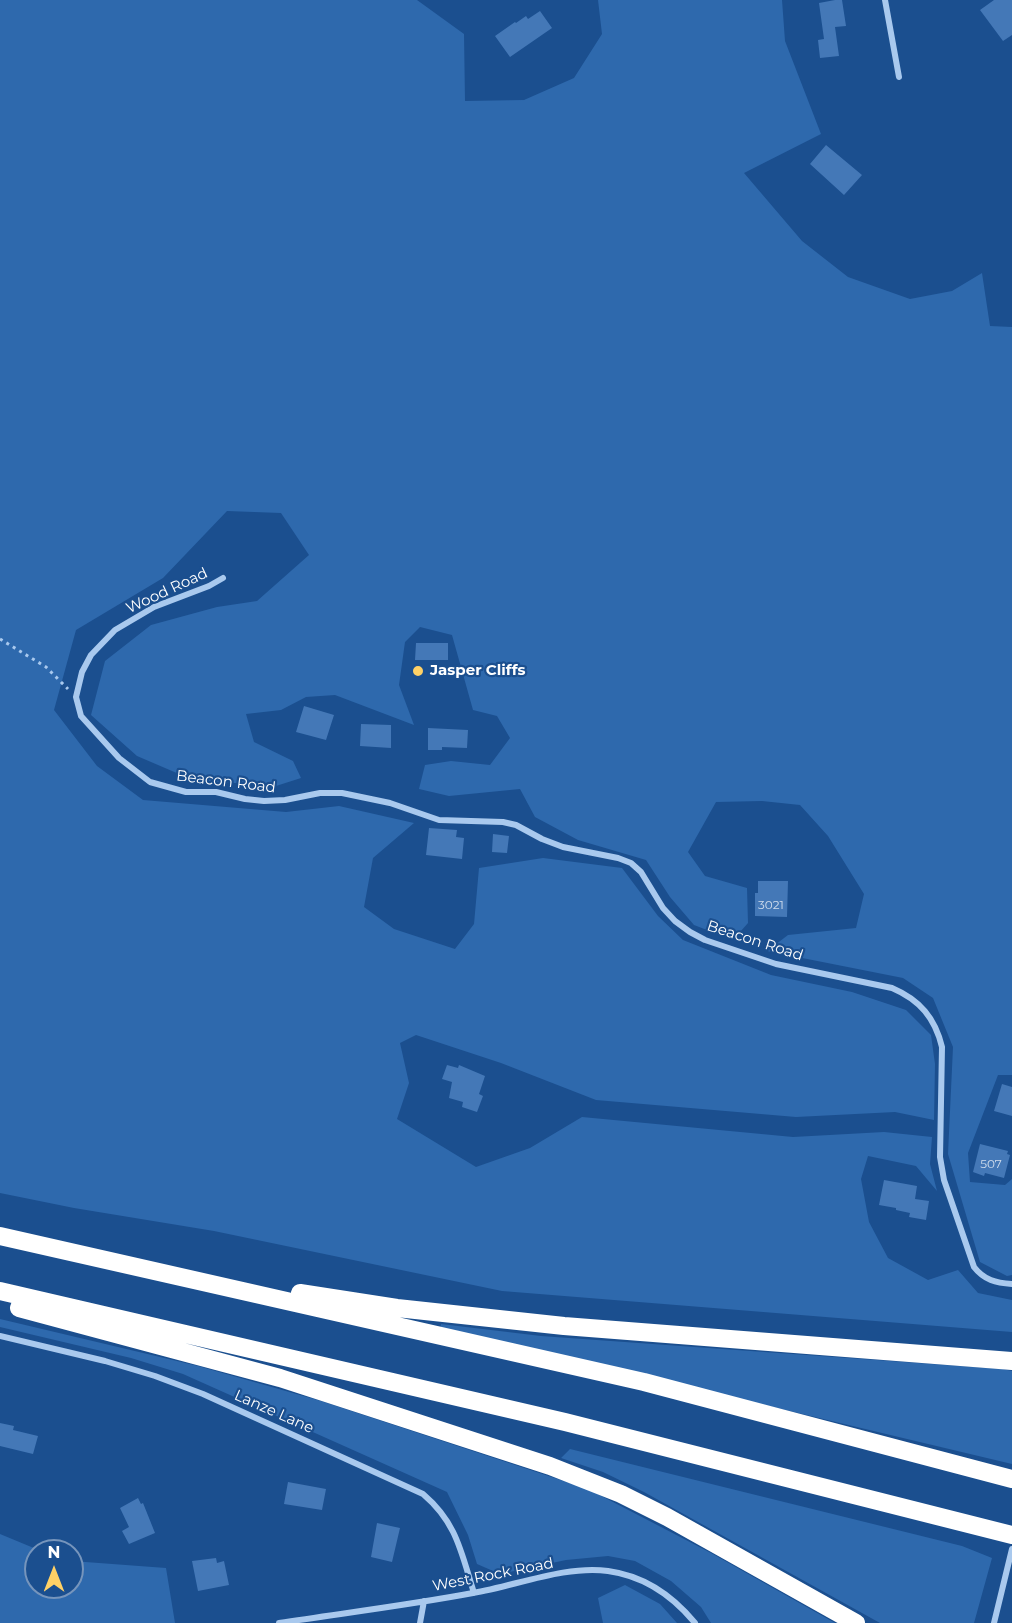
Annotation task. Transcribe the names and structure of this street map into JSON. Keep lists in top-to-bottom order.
{
  "streets": {
    "street": [
      "Wood Road",
      "Beacon Road",
      "Lanze Lane",
      "West Rock Road"
    ]
  },
  "crossings": [
    ["Wood Road", "Beacon Road"],
    ["Lanze Lane", "West Rock Road"]
  ],
  "places": ["Jasper Cliffs"],
  "house_numbers": ["3021", "507"],
  "north": "top"
}
